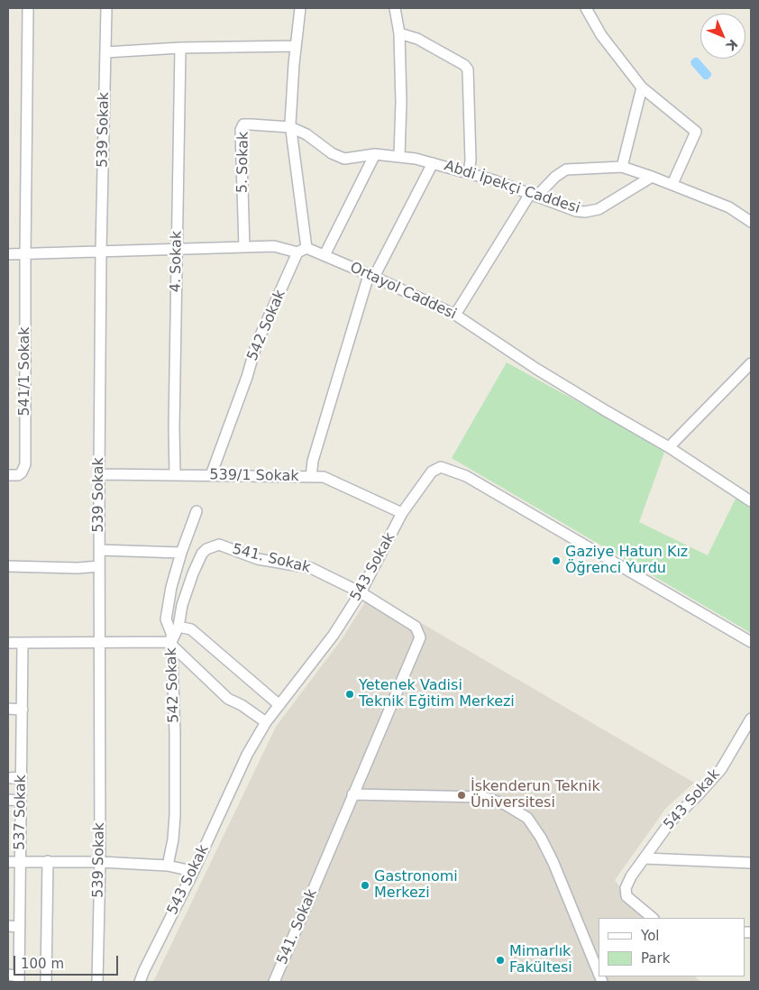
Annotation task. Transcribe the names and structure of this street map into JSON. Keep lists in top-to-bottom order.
{
  "streets": {
    "street": [
      "539 Sokak",
      "5. Sokak",
      "Abdi İpekçi Caddesi",
      "4. Sokak",
      "Ortayol Caddesi",
      "542 Sokak",
      "541/1 Sokak",
      "539/1 Sokak",
      "541. Sokak",
      "543 Sokak",
      "537 Sokak"
    ]
  },
  "crossings": [
    ["539 Sokak", "Ortayol Caddesi"],
    ["539 Sokak", "539/1 Sokak"],
    ["5. Sokak", "Abdi İpekçi Caddesi"],
    ["5. Sokak", "Ortayol Caddesi"],
    ["4. Sokak", "Ortayol Caddesi"],
    ["4. Sokak", "539/1 Sokak"],
    ["Ortayol Caddesi", "542 Sokak"],
    ["Ortayol Caddesi", "541/1 Sokak"],
    ["542 Sokak", "539/1 Sokak"],
    ["542 Sokak", "541. Sokak"],
    ["539/1 Sokak", "543 Sokak"],
    ["541. Sokak", "543 Sokak"]
  ],
  "places": [
    "Gaziye Hatun Kız Öğrenci Yurdu",
    "Yetenek Vadisi Teknik Eğitim Merkezi",
    "İskenderun Teknik Üniversitesi",
    "Gastronomi Merkezi",
    "Mimarlık Fakültesi"
  ],
  "legend": ["Yol", "Park"],
  "scale_bar": "100 m",
  "north": "bottom right"
}
